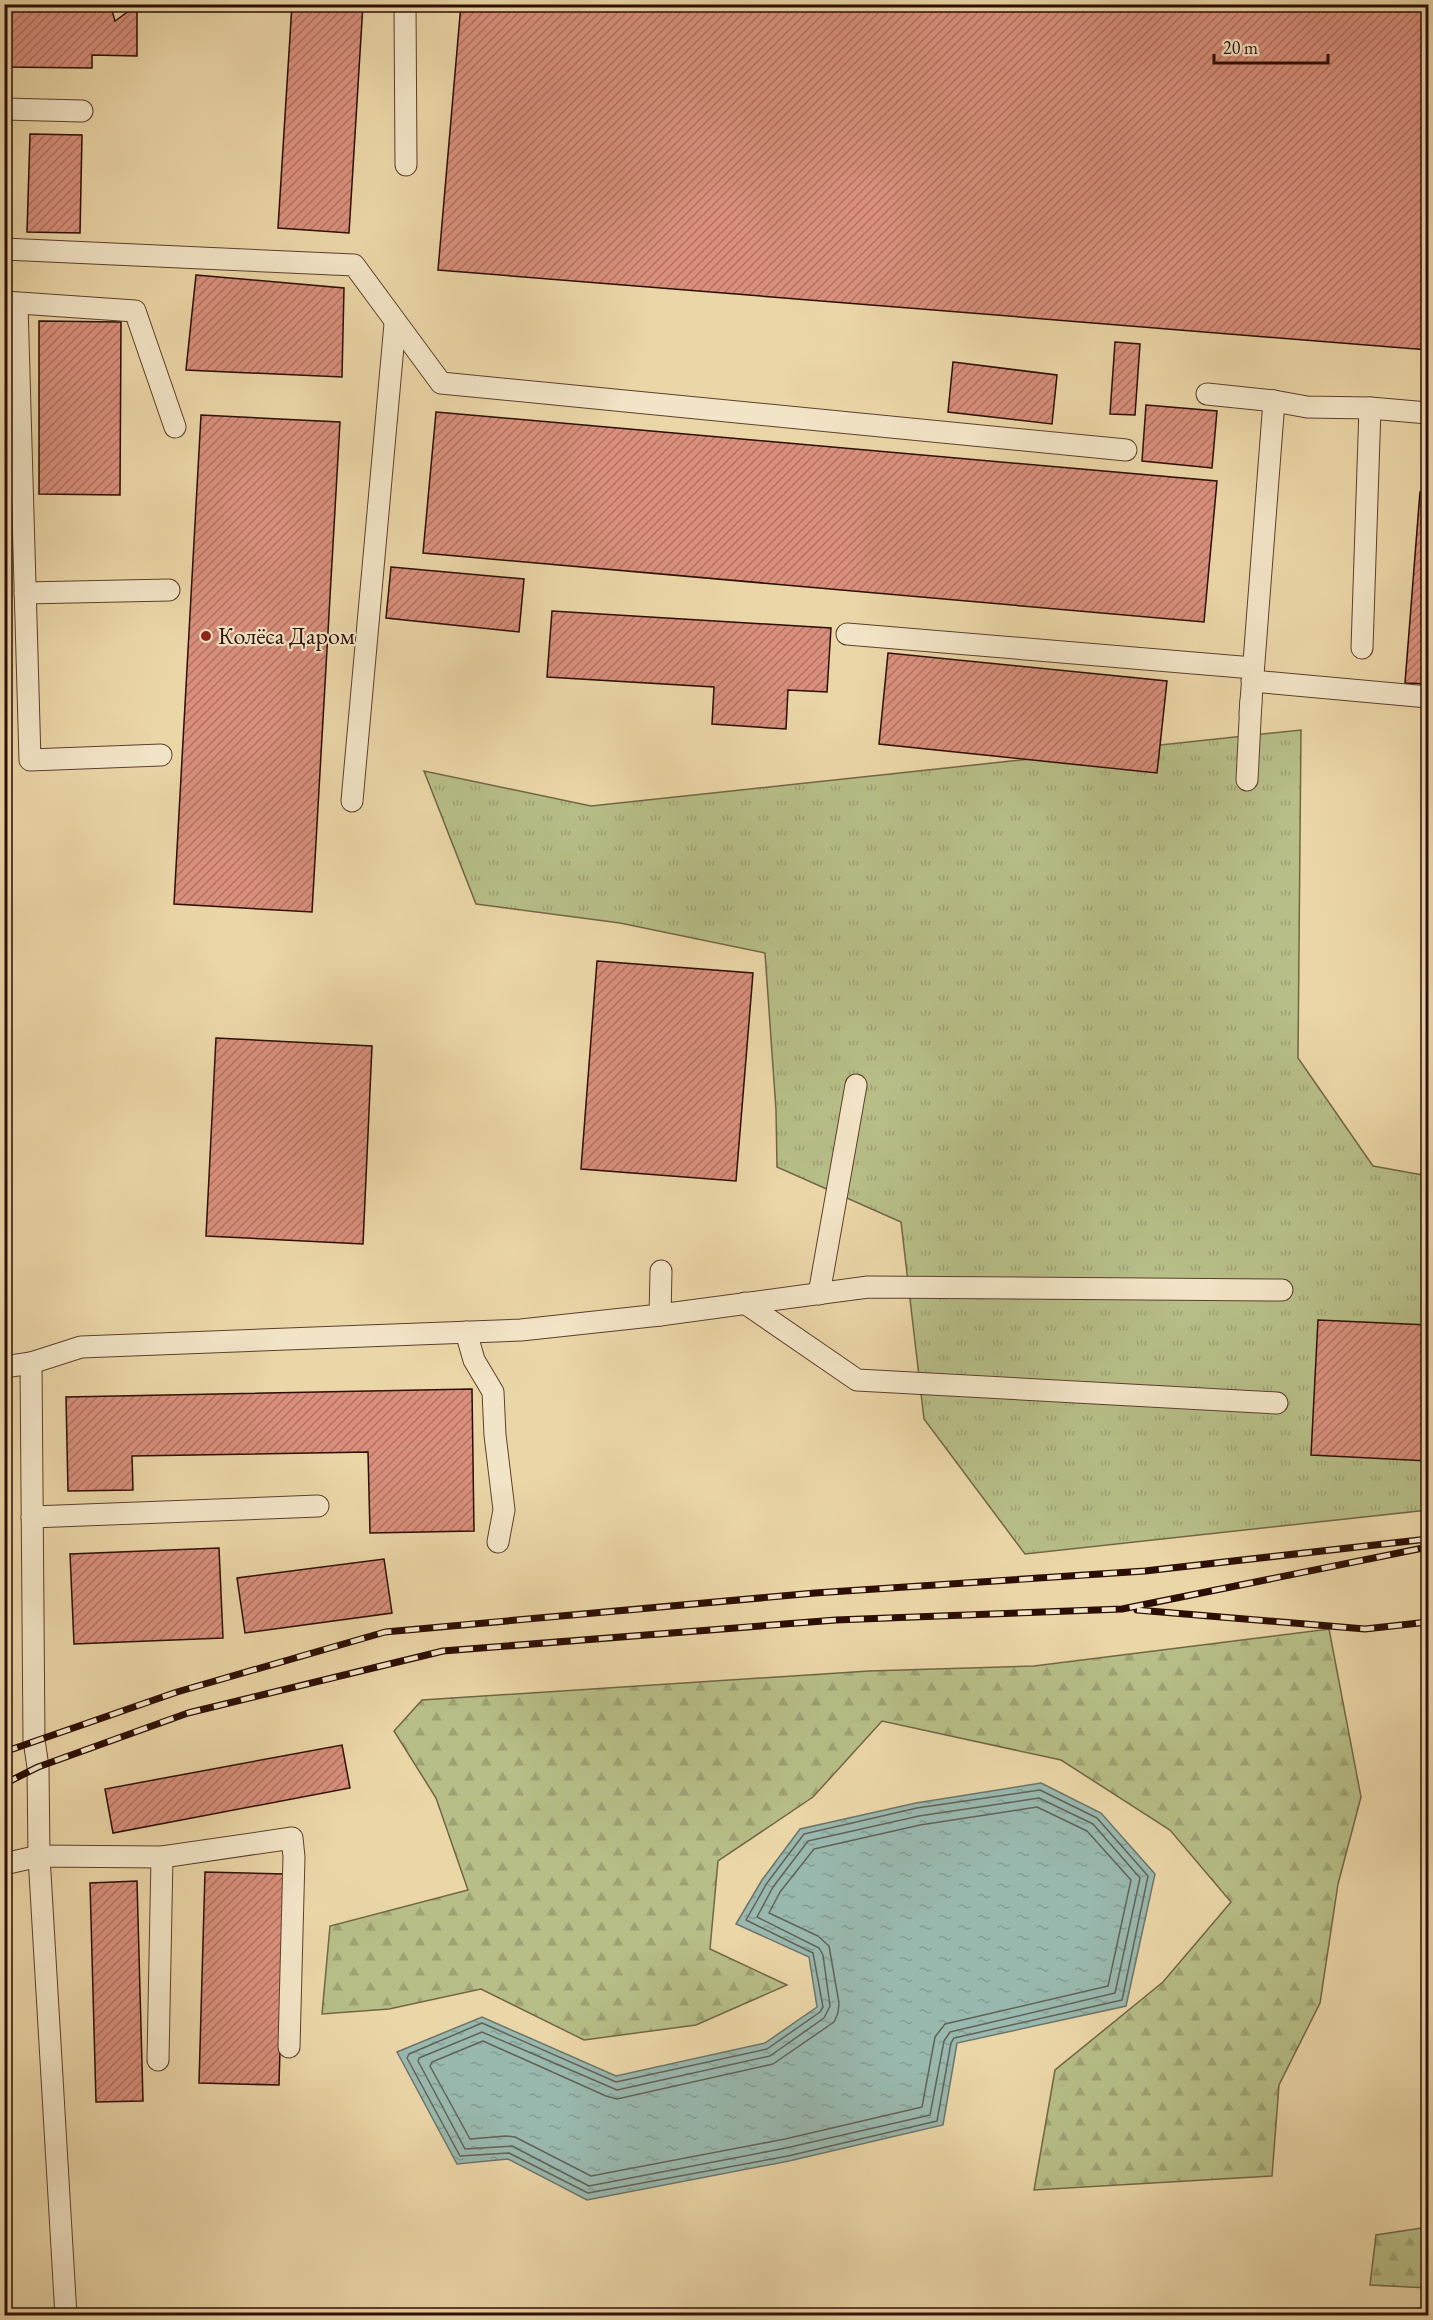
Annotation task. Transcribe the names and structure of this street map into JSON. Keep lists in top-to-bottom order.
{
  "places": ["Колёса Даром"],
  "scale_bar": "20 m"
}
